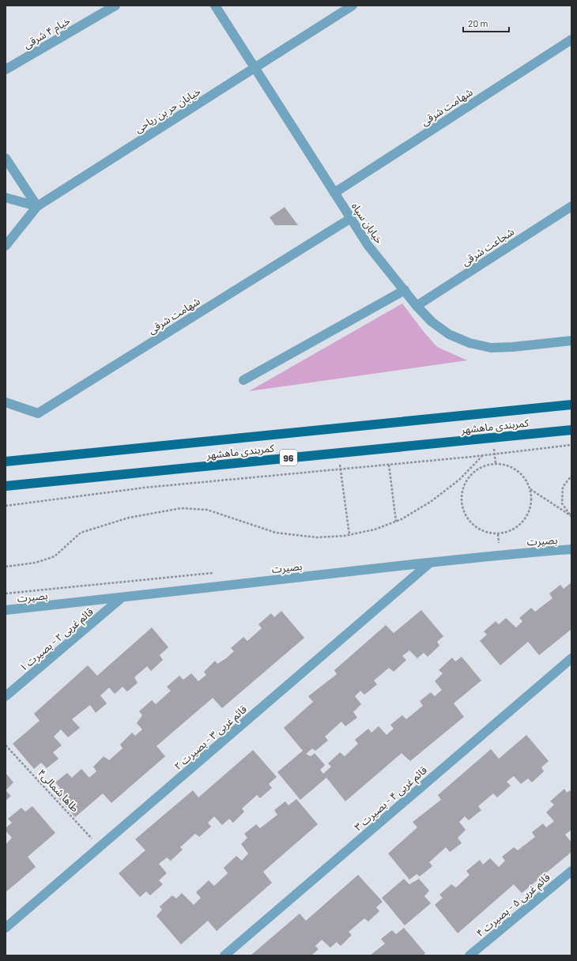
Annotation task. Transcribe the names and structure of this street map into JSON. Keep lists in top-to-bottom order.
{
  "streets": {
    "main road": ["کمربندی ماهشهر", "96"],
    "street": [
      "خیام ۴ شرقی",
      "شهامت شرقی",
      "خیابان حر بن ریاحی",
      "خیابان سپاه",
      "شجاعت شرقی",
      "بصیرت",
      "قائم غربی ۲ - بصیرت ۱",
      "قائم غربی ۳ - بصیرت ۲",
      "قائم غربی ۴ - بصیرت ۳",
      "قائم غربی ۵ - بصیرت ۴"
    ],
    "path": ["طاها شمالی۴"]
  },
  "crossings": [
    ["شهامت شرقی", "خیابان سپاه"],
    ["خیابان حر بن ریاحی", "خیابان سپاه"],
    ["خیابان سپاه", "شجاعت شرقی"],
    ["بصیرت", "قائم غربی ۲ - بصیرت ۱"],
    ["بصیرت", "قائم غربی ۳ - بصیرت ۲"],
    ["قائم غربی ۳ - بصیرت ۲", "طاها شمالی۴"]
  ],
  "scale_bar": "20 m"
}
